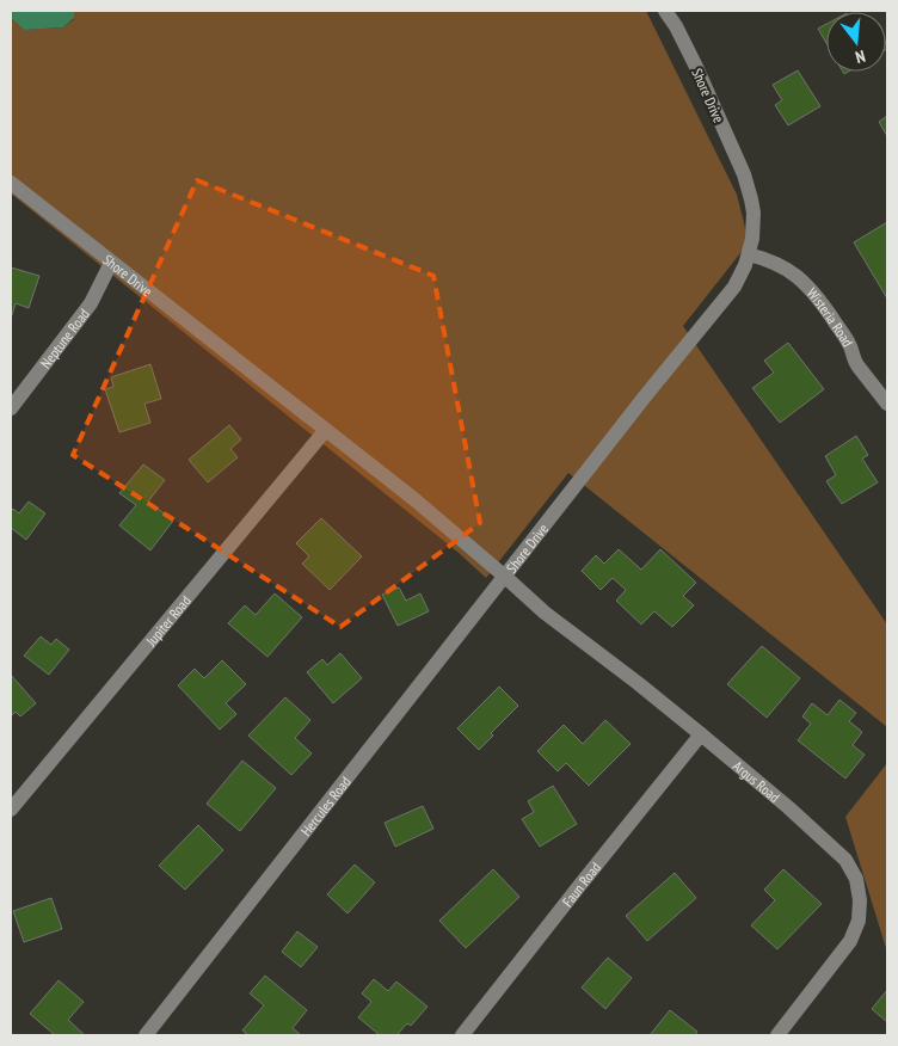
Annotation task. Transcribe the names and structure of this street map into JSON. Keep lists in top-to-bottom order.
{
  "streets": {
    "street": [
      "Shore Drive",
      "Wisteria Road",
      "Neptune Road",
      "Jupiter Road",
      "Argus Road",
      "Hercules Road",
      "Faun Road"
    ]
  },
  "crossings": [
    ["Shore Drive", "Wisteria Road"],
    ["Shore Drive", "Neptune Road"],
    ["Shore Drive", "Jupiter Road"],
    ["Shore Drive", "Argus Road"],
    ["Shore Drive", "Hercules Road"],
    ["Argus Road", "Hercules Road"],
    ["Argus Road", "Faun Road"]
  ],
  "north": "bottom"
}
